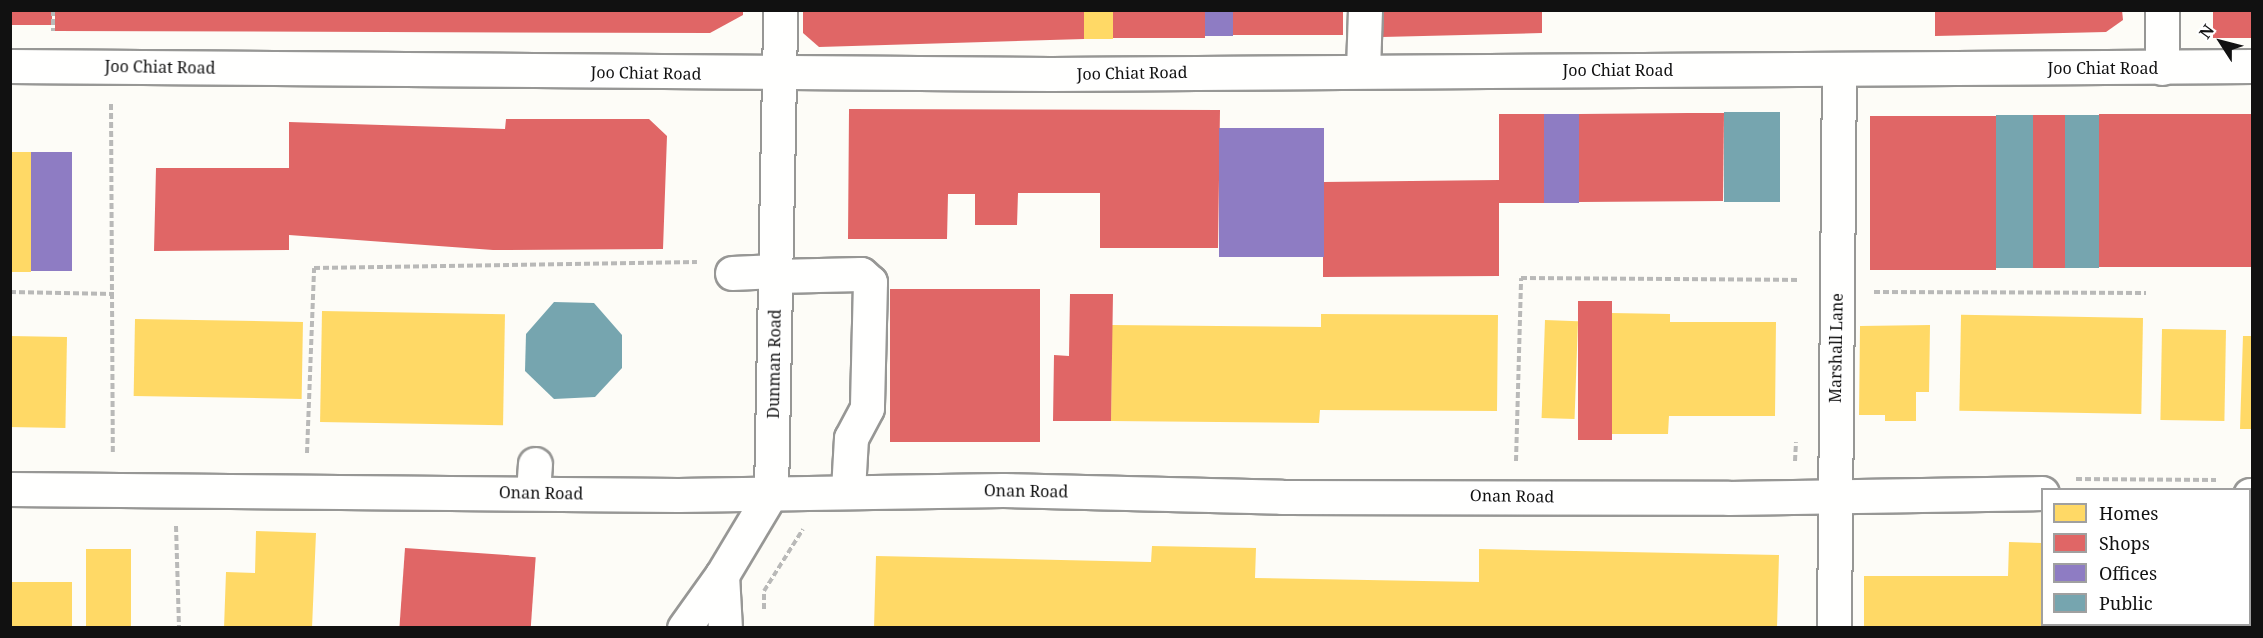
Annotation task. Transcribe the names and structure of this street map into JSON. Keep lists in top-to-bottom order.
{
  "streets": {
    "street": [
      "Joo Chiat Road",
      "Marshall Lane",
      "Dunman Road",
      "Onan Road"
    ]
  },
  "crossings": [
    ["Joo Chiat Road", "Marshall Lane"],
    ["Joo Chiat Road", "Dunman Road"],
    ["Marshall Lane", "Onan Road"],
    ["Dunman Road", "Onan Road"]
  ],
  "legend": [
    "Homes",
    "Shops",
    "Offices",
    "Public"
  ],
  "north": "top left"
}
